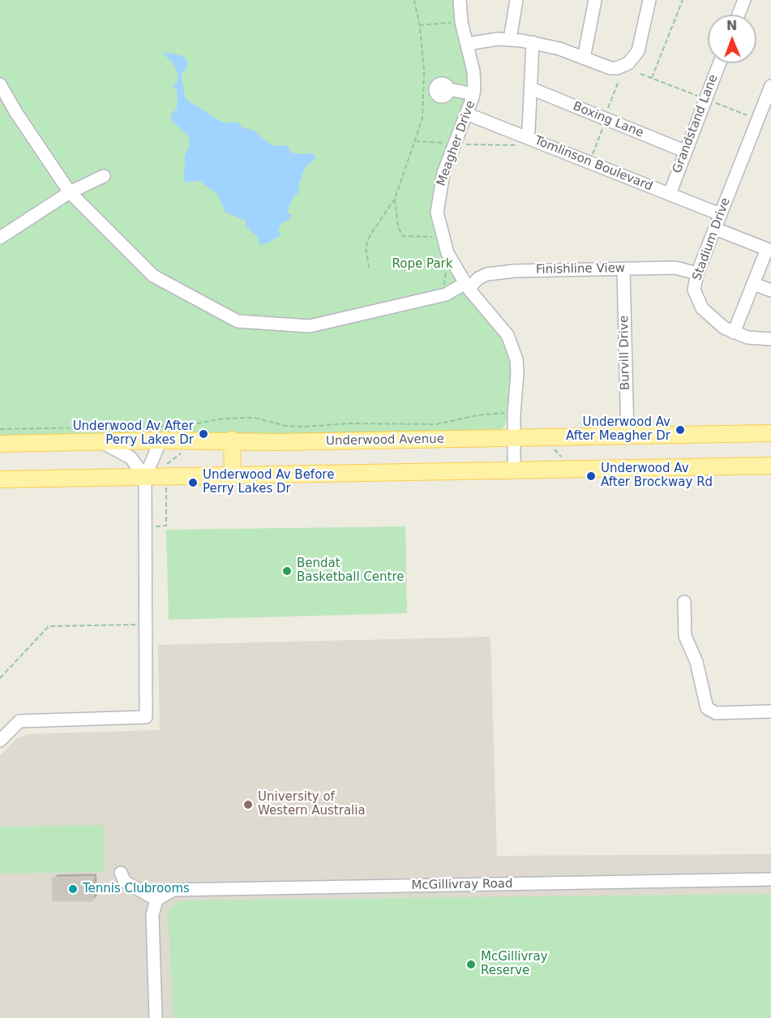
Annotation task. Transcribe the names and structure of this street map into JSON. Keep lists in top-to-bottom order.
{
  "streets": {
    "main road": ["Underwood Avenue"],
    "street": [
      "Boxing Lane",
      "Grandstand Lane",
      "Meagher Drive",
      "Tomlinson Boulevard",
      "Stadium Drive",
      "Finishline View",
      "Burvill Drive",
      "McGillivray Road"
    ]
  },
  "crossings": [
    ["Boxing Lane", "Grandstand Lane"],
    ["Grandstand Lane", "Tomlinson Boulevard"],
    ["Meagher Drive", "Tomlinson Boulevard"],
    ["Meagher Drive", "Finishline View"],
    ["Meagher Drive", "Underwood Avenue"],
    ["Tomlinson Boulevard", "Stadium Drive"],
    ["Stadium Drive", "Finishline View"],
    ["Finishline View", "Burvill Drive"],
    ["Burvill Drive", "Underwood Avenue"]
  ],
  "parks": ["Rope Park"],
  "places": [
    "Underwood Av After Meagher Dr",
    "Underwood Av After Perry Lakes Dr",
    "Underwood Av After Brockway Rd",
    "Underwood Av Before Perry Lakes Dr",
    "Bendat Basketball Centre",
    "University of Western Australia",
    "Tennis Clubrooms",
    "McGillivray Reserve"
  ],
  "north": "top"
}
